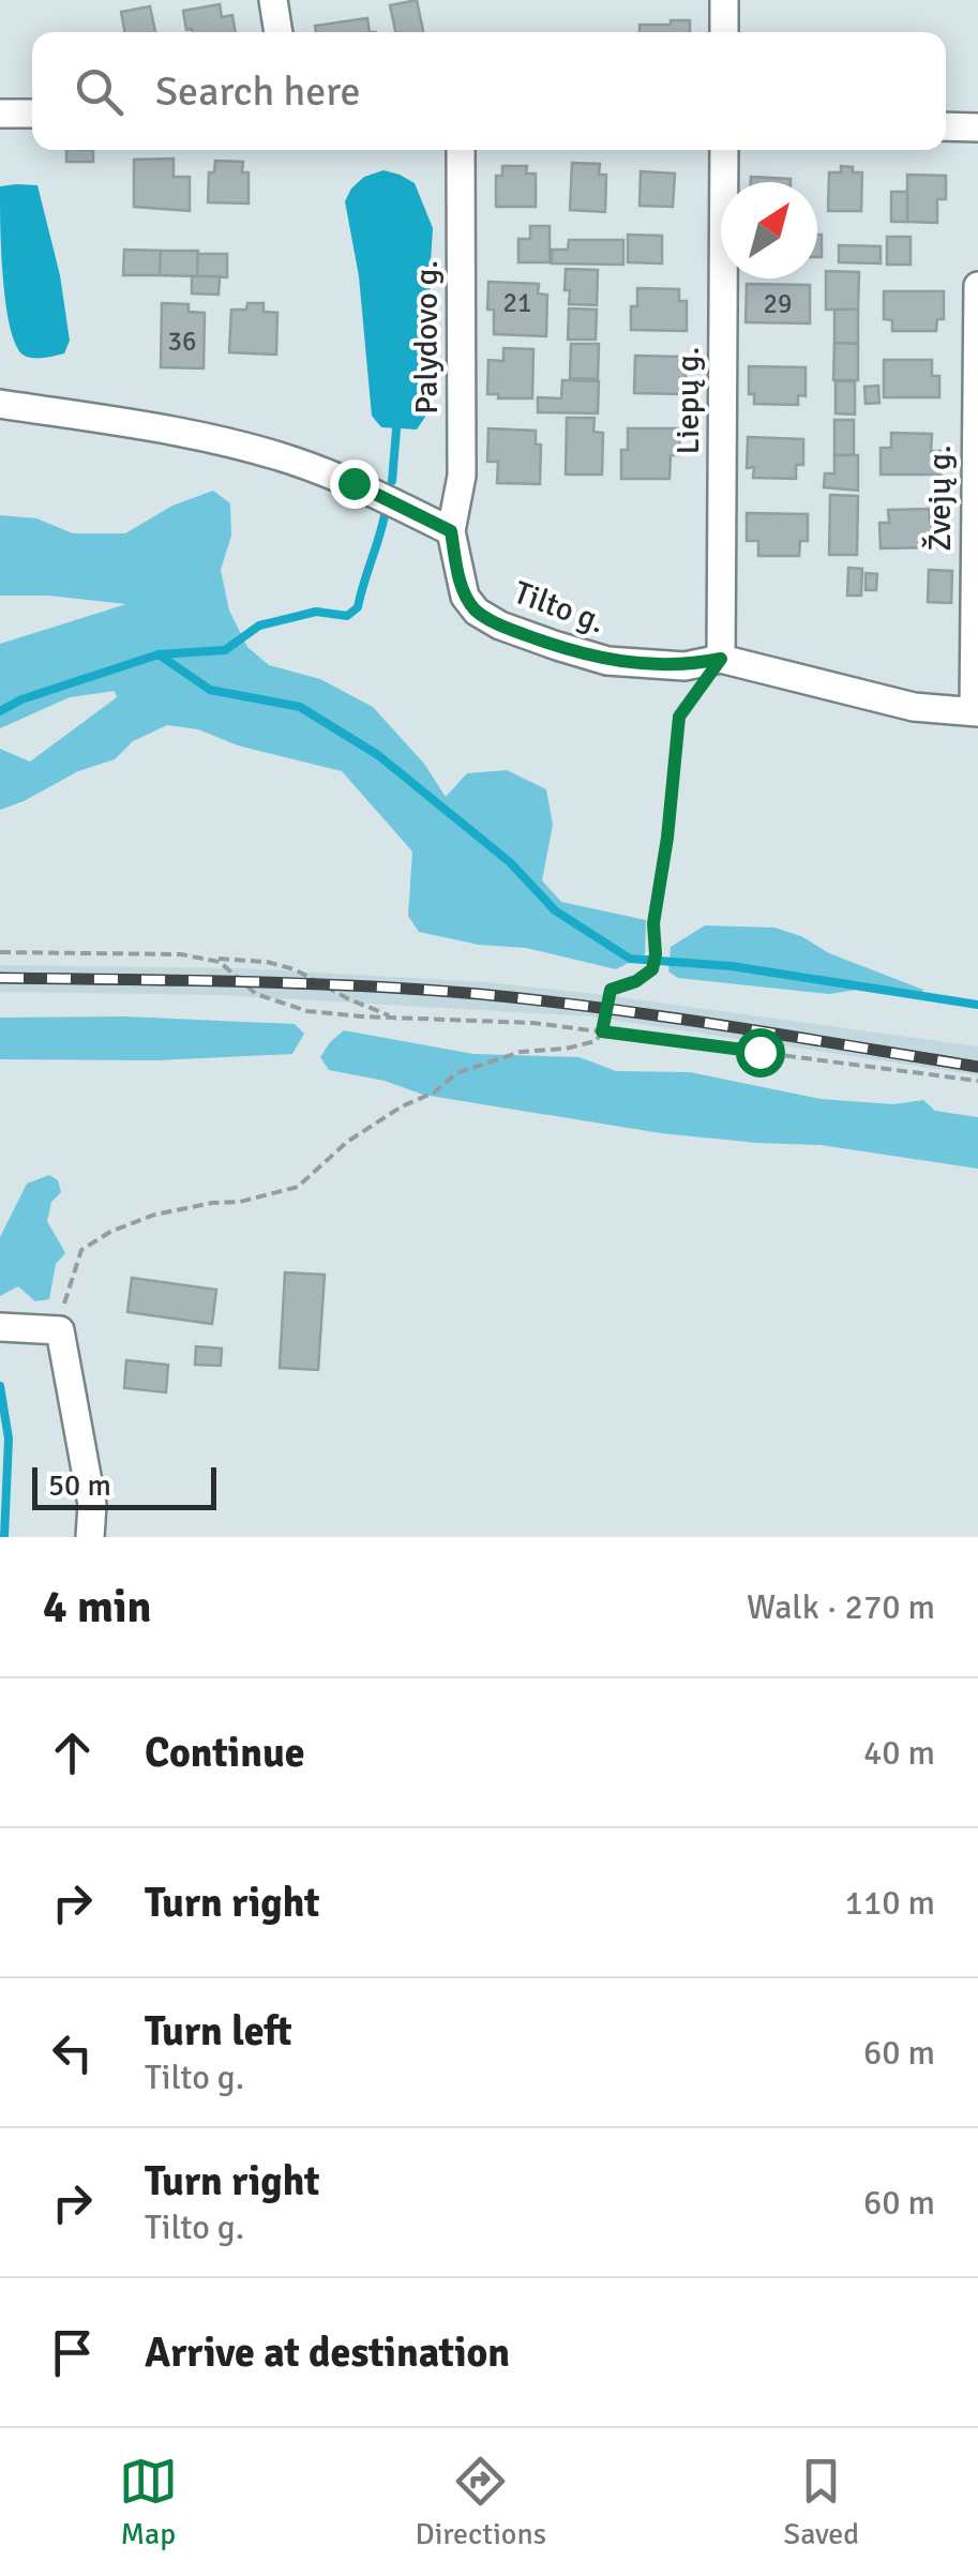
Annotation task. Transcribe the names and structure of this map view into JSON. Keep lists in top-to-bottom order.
{
  "streets": {
    "street": [
      "Palydovo g.",
      "Liepų g.",
      "Žvejų g.",
      "Tilto g."
    ]
  },
  "crossings": [
    ["Palydovo g.", "Tilto g."],
    ["Liepų g.", "Tilto g."],
    ["Žvejų g.", "Tilto g."]
  ],
  "house_numbers": ["21", "29", "36"],
  "scale_bar": "50 m",
  "north": "top right",
  "page": {
    "search": "Search here",
    "scale": "50 m",
    "heading": ["4 min", "Walk · 270 m"],
    "list": [
      ["Continue", "40 m"],
      ["Turn right", "110 m"],
      ["Turn left", "Tilto g.", "60 m"],
      ["Turn right", "Tilto g.", "60 m"],
      "Arrive at destination"
    ],
    "nav": ["Map", "Directions", "Saved"]
  }
}
